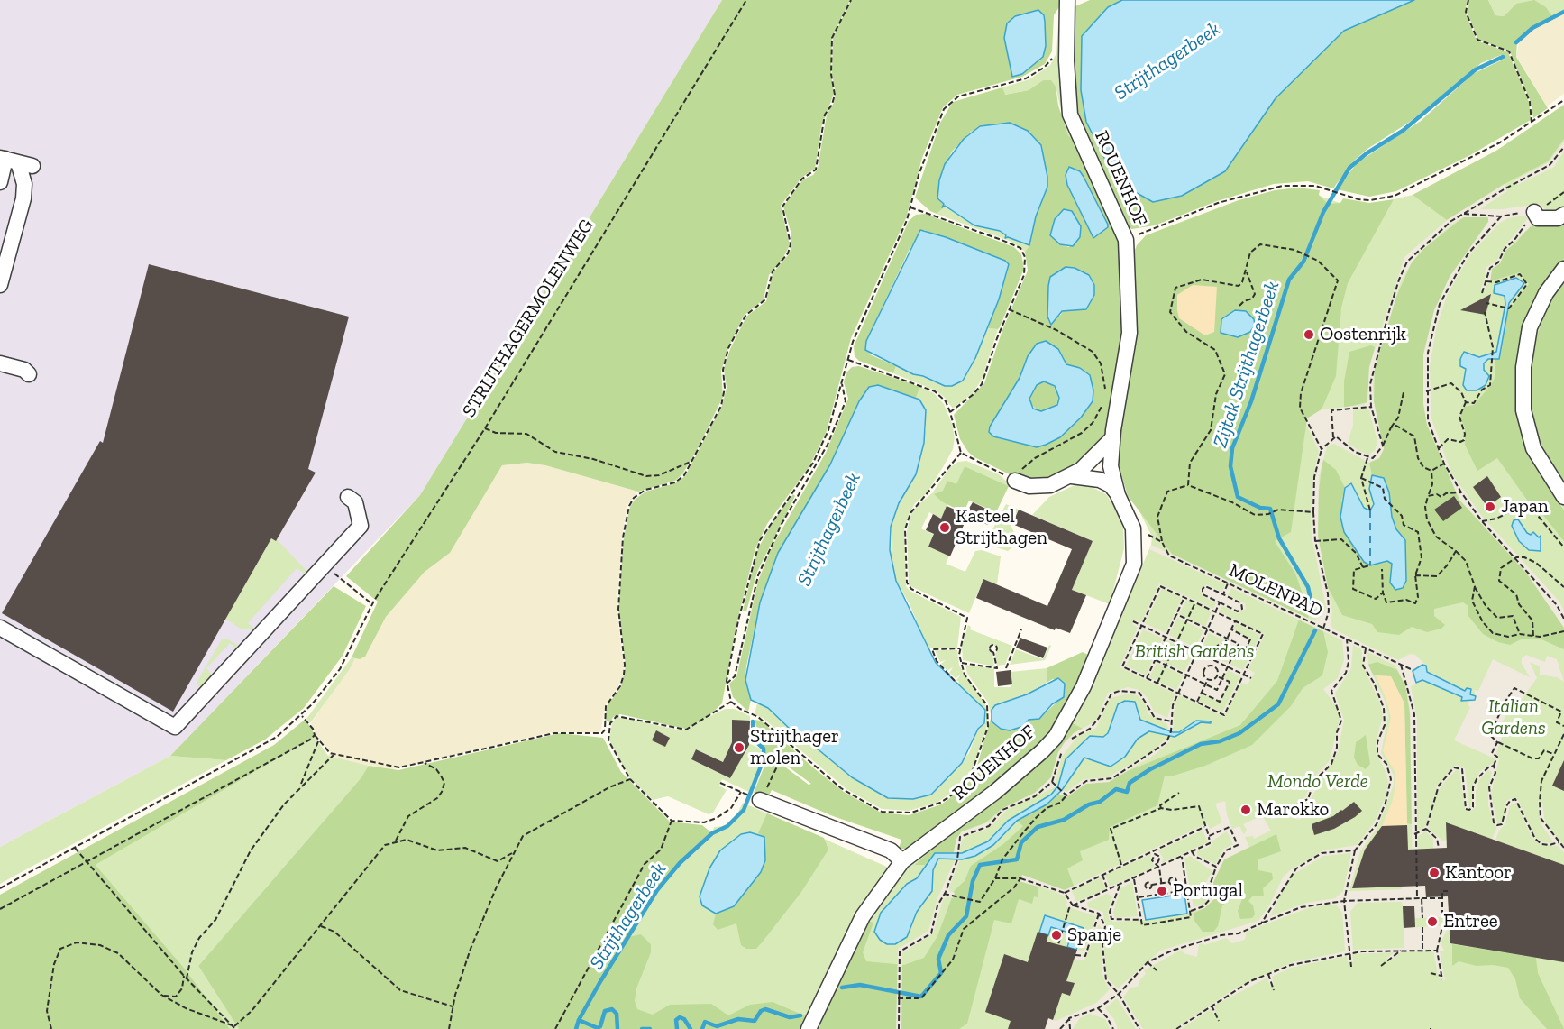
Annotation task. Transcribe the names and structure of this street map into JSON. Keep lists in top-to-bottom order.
{
  "streets": {
    "street": ["ROUENHOF"],
    "path": ["STRIJTHAGERMOLENWEG", "MOLENPAD"]
  },
  "crossings": [
    ["ROUENHOF", "MOLENPAD"]
  ],
  "water": ["Strijthagerbeek", "Zijtak Strijthagerbeek"],
  "parks": ["British Gardens", "Italian Gardens", "Mondo Verde"],
  "places": [
    "Oostenrijk",
    "Japan",
    "Kasteel Strijthagen",
    "Strijthager molen",
    "Marokko",
    "Kantoor",
    "Portugal",
    "Entree",
    "Spanje"
  ]
}
